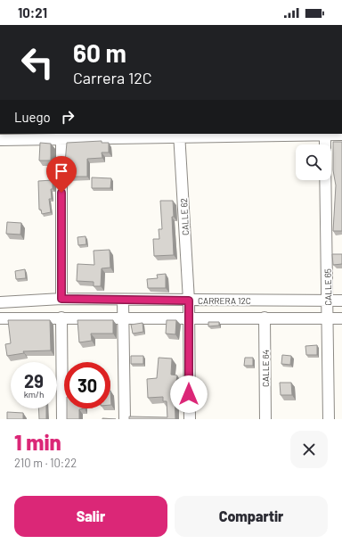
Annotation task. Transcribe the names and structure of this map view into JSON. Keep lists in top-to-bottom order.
{
  "streets": {
    "street": [
      "CALLE 62",
      "CALLE 65",
      "CARRERA 12C",
      "CALLE 64"
    ]
  },
  "crossings": [
    ["CALLE 62", "CARRERA 12C"],
    ["CALLE 65", "CARRERA 12C"],
    ["CARRERA 12C", "CALLE 64"]
  ],
  "page": {
    "status": "10:21",
    "turn": ["60 m", "Carrera 12C"],
    "then": "Luego",
    "speed": "29 km/h",
    "limit": "30",
    "heading": ["1 min", "210 m · 10:22"],
    "buttons": ["Salir", "Compartir"]
  }
}
